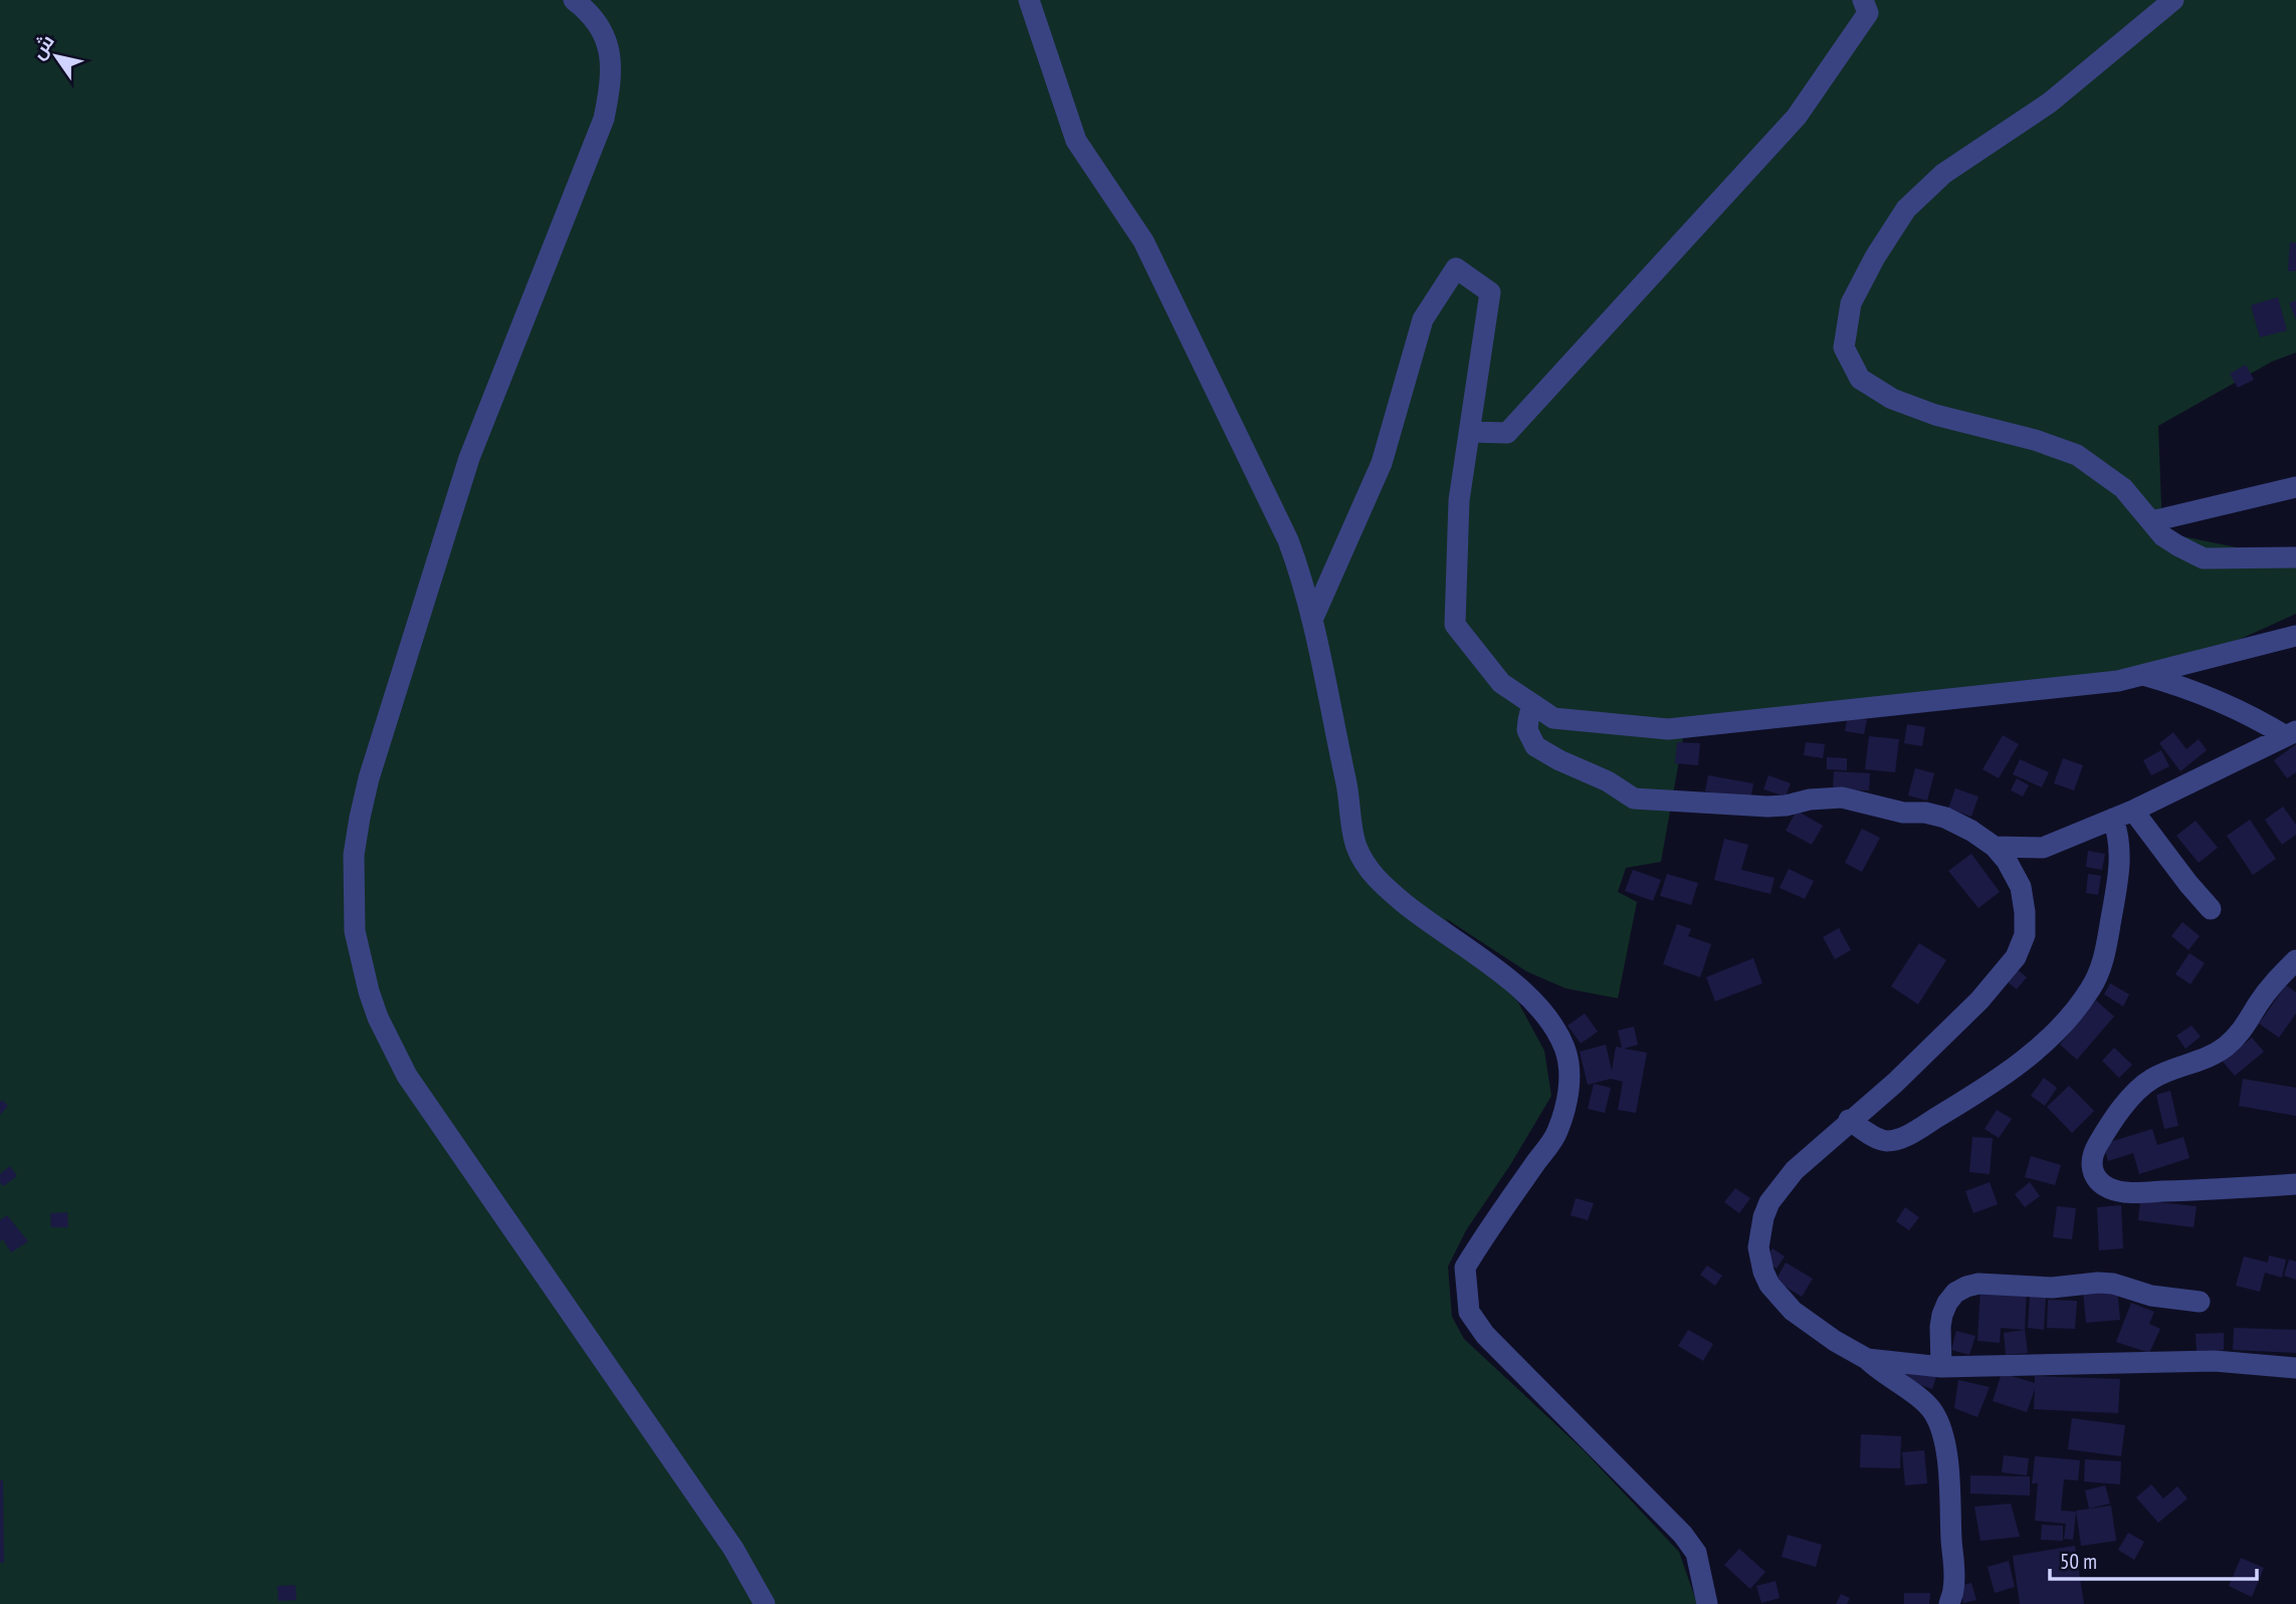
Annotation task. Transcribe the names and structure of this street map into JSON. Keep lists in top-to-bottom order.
{
  "scale_bar": "50 m",
  "north": "top left"
}
